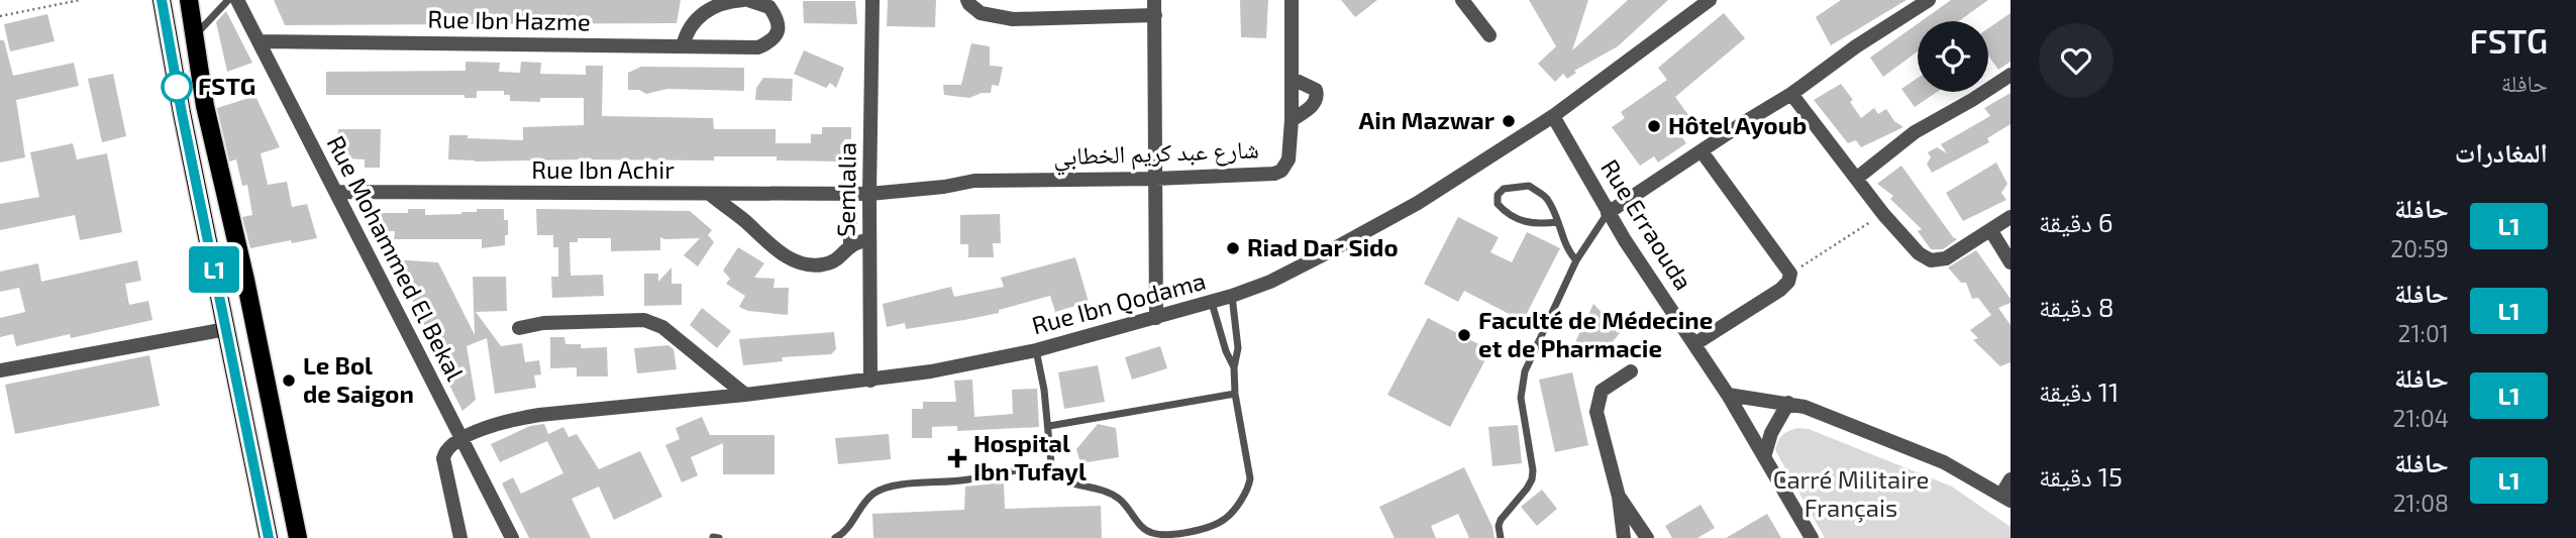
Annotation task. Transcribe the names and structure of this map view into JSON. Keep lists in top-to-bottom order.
{
  "streets": {
    "street": [
      "Rue Ibn Hazme",
      "شارع عبد كريم الخطابي",
      "Rue Ibn Achir",
      "Semlalia",
      "Rue Erraouda",
      "Rue Mohammed El Bekal",
      "Rue Ibn Qodama"
    ]
  },
  "crossings": [
    ["Rue Ibn Hazme", "Rue Mohammed El Bekal"],
    ["شارع عبد كريم الخطابي", "Rue Ibn Achir"],
    ["شارع عبد كريم الخطابي", "Semlalia"],
    ["Rue Ibn Achir", "Semlalia"],
    ["Rue Ibn Achir", "Rue Mohammed El Bekal"],
    ["Semlalia", "Rue Ibn Qodama"],
    ["Rue Erraouda", "Rue Ibn Qodama"],
    ["Rue Mohammed El Bekal", "Rue Ibn Qodama"]
  ],
  "parks": ["Carré Militaire Français"],
  "places": {
    "other": [
      "FSTG",
      "Ain Mazwar",
      "Hôtel Ayoub",
      "Riad Dar Sido",
      "Faculté de Médecine et de Pharmacie",
      "Le Bol de Saigon"
    ],
    "health": ["Hospital Ibn Tufayl"]
  },
  "lines": ["bus line L1"],
  "page": {
    "heading": [
      ["FSTG", "حافلة"],
      "المغادرات"
    ],
    "on_map": "L1",
    "list": [
      {
        "mark": "L1",
        "name": "حافلة",
        "note": "20:59",
        "value": "6 دقيقة"
      },
      {
        "mark": "L1",
        "name": "حافلة",
        "note": "21:01",
        "value": "8 دقيقة"
      },
      {
        "mark": "L1",
        "name": "حافلة",
        "note": "21:04",
        "value": "11 دقيقة"
      },
      {
        "mark": "L1",
        "name": "حافلة",
        "note": "21:08",
        "value": "15 دقيقة"
      }
    ]
  }
}
